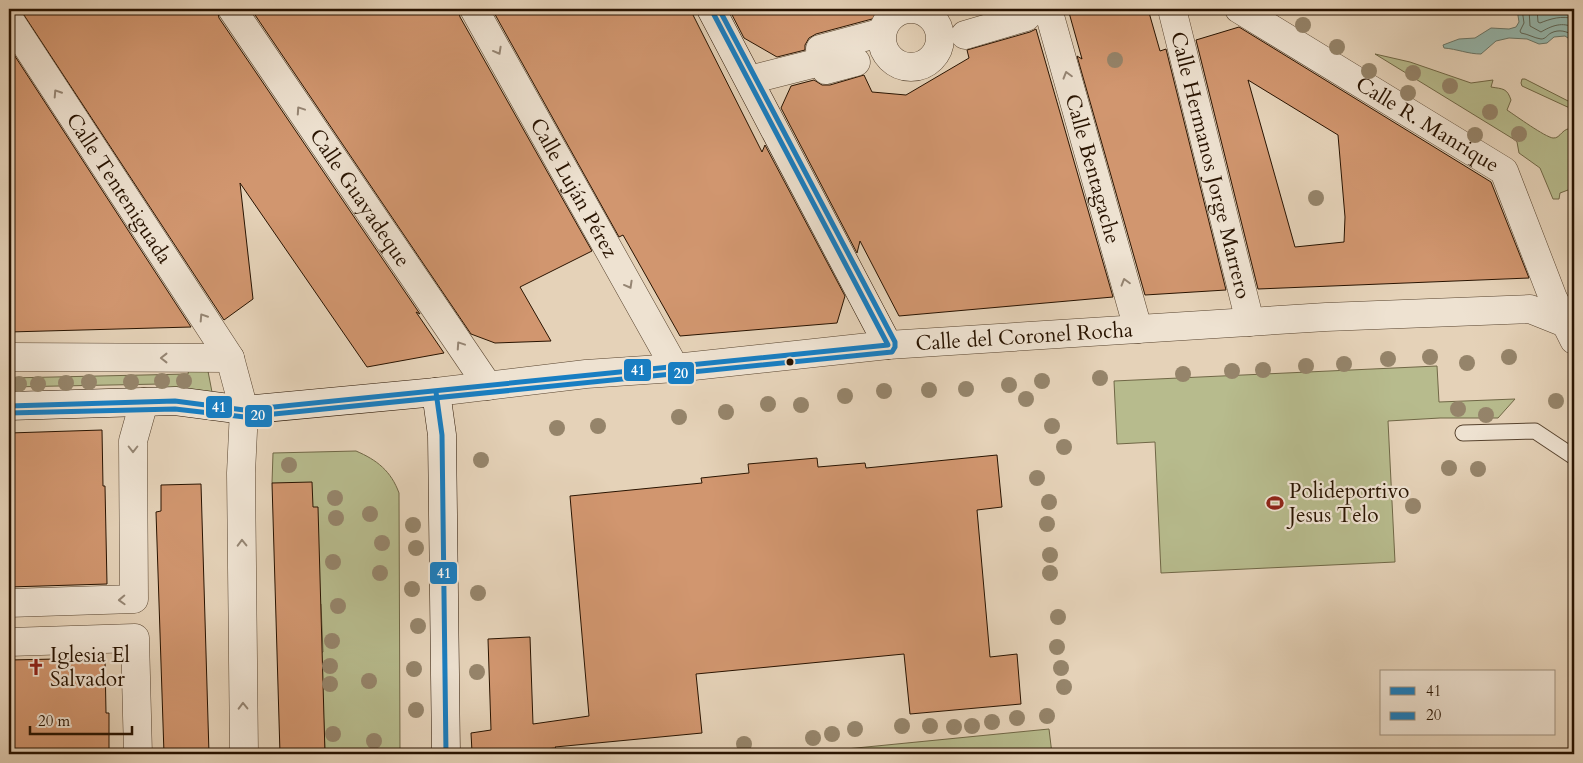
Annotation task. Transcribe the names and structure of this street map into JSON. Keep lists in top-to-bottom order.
{
  "streets": {
    "street": [
      "Calle R. Manrique",
      "Calle Hermanos Jorge Marrero",
      "Calle Bentagache",
      "Calle Luján Pérez",
      "Calle Tenteniguada",
      "Calle Guayadeque",
      "Calle del Coronel Rocha"
    ]
  },
  "crossings": [
    ["Calle R. Manrique", "Calle del Coronel Rocha"],
    ["Calle Hermanos Jorge Marrero", "Calle del Coronel Rocha"],
    ["Calle Bentagache", "Calle del Coronel Rocha"],
    ["Calle Luján Pérez", "Calle del Coronel Rocha"],
    ["Calle Tenteniguada", "Calle del Coronel Rocha"],
    ["Calle Guayadeque", "Calle del Coronel Rocha"]
  ],
  "one_way": ["Calle Bentagache", "Calle Guayadeque"],
  "places": {
    "sports": ["Polideportivo Jesus Telo"],
    "church": ["Iglesia El Salvador"]
  },
  "lines": ["transit line 41", "transit line 20"],
  "legend": ["41", "20"],
  "scale_bar": "20 m"
}
